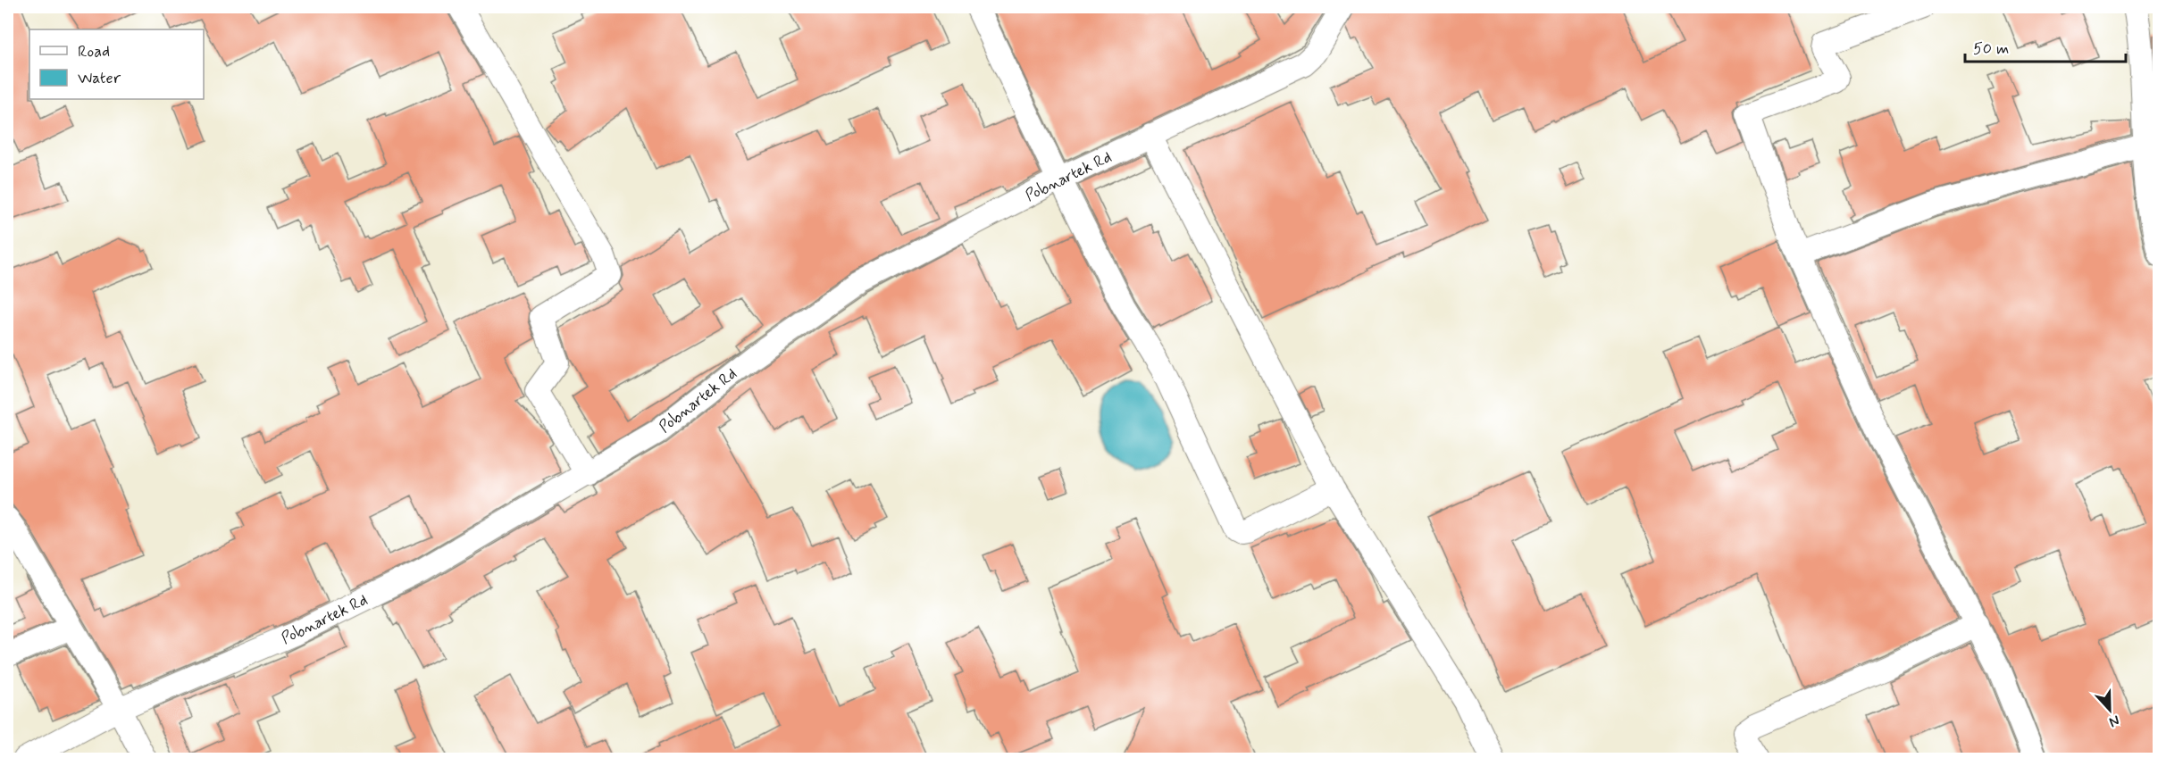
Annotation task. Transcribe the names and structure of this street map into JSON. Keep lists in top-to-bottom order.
{
  "streets": {
    "street": ["Pobnartek Rd"]
  },
  "legend": ["Road", "Water"],
  "scale_bar": "50 m",
  "north": "bottom"
}
